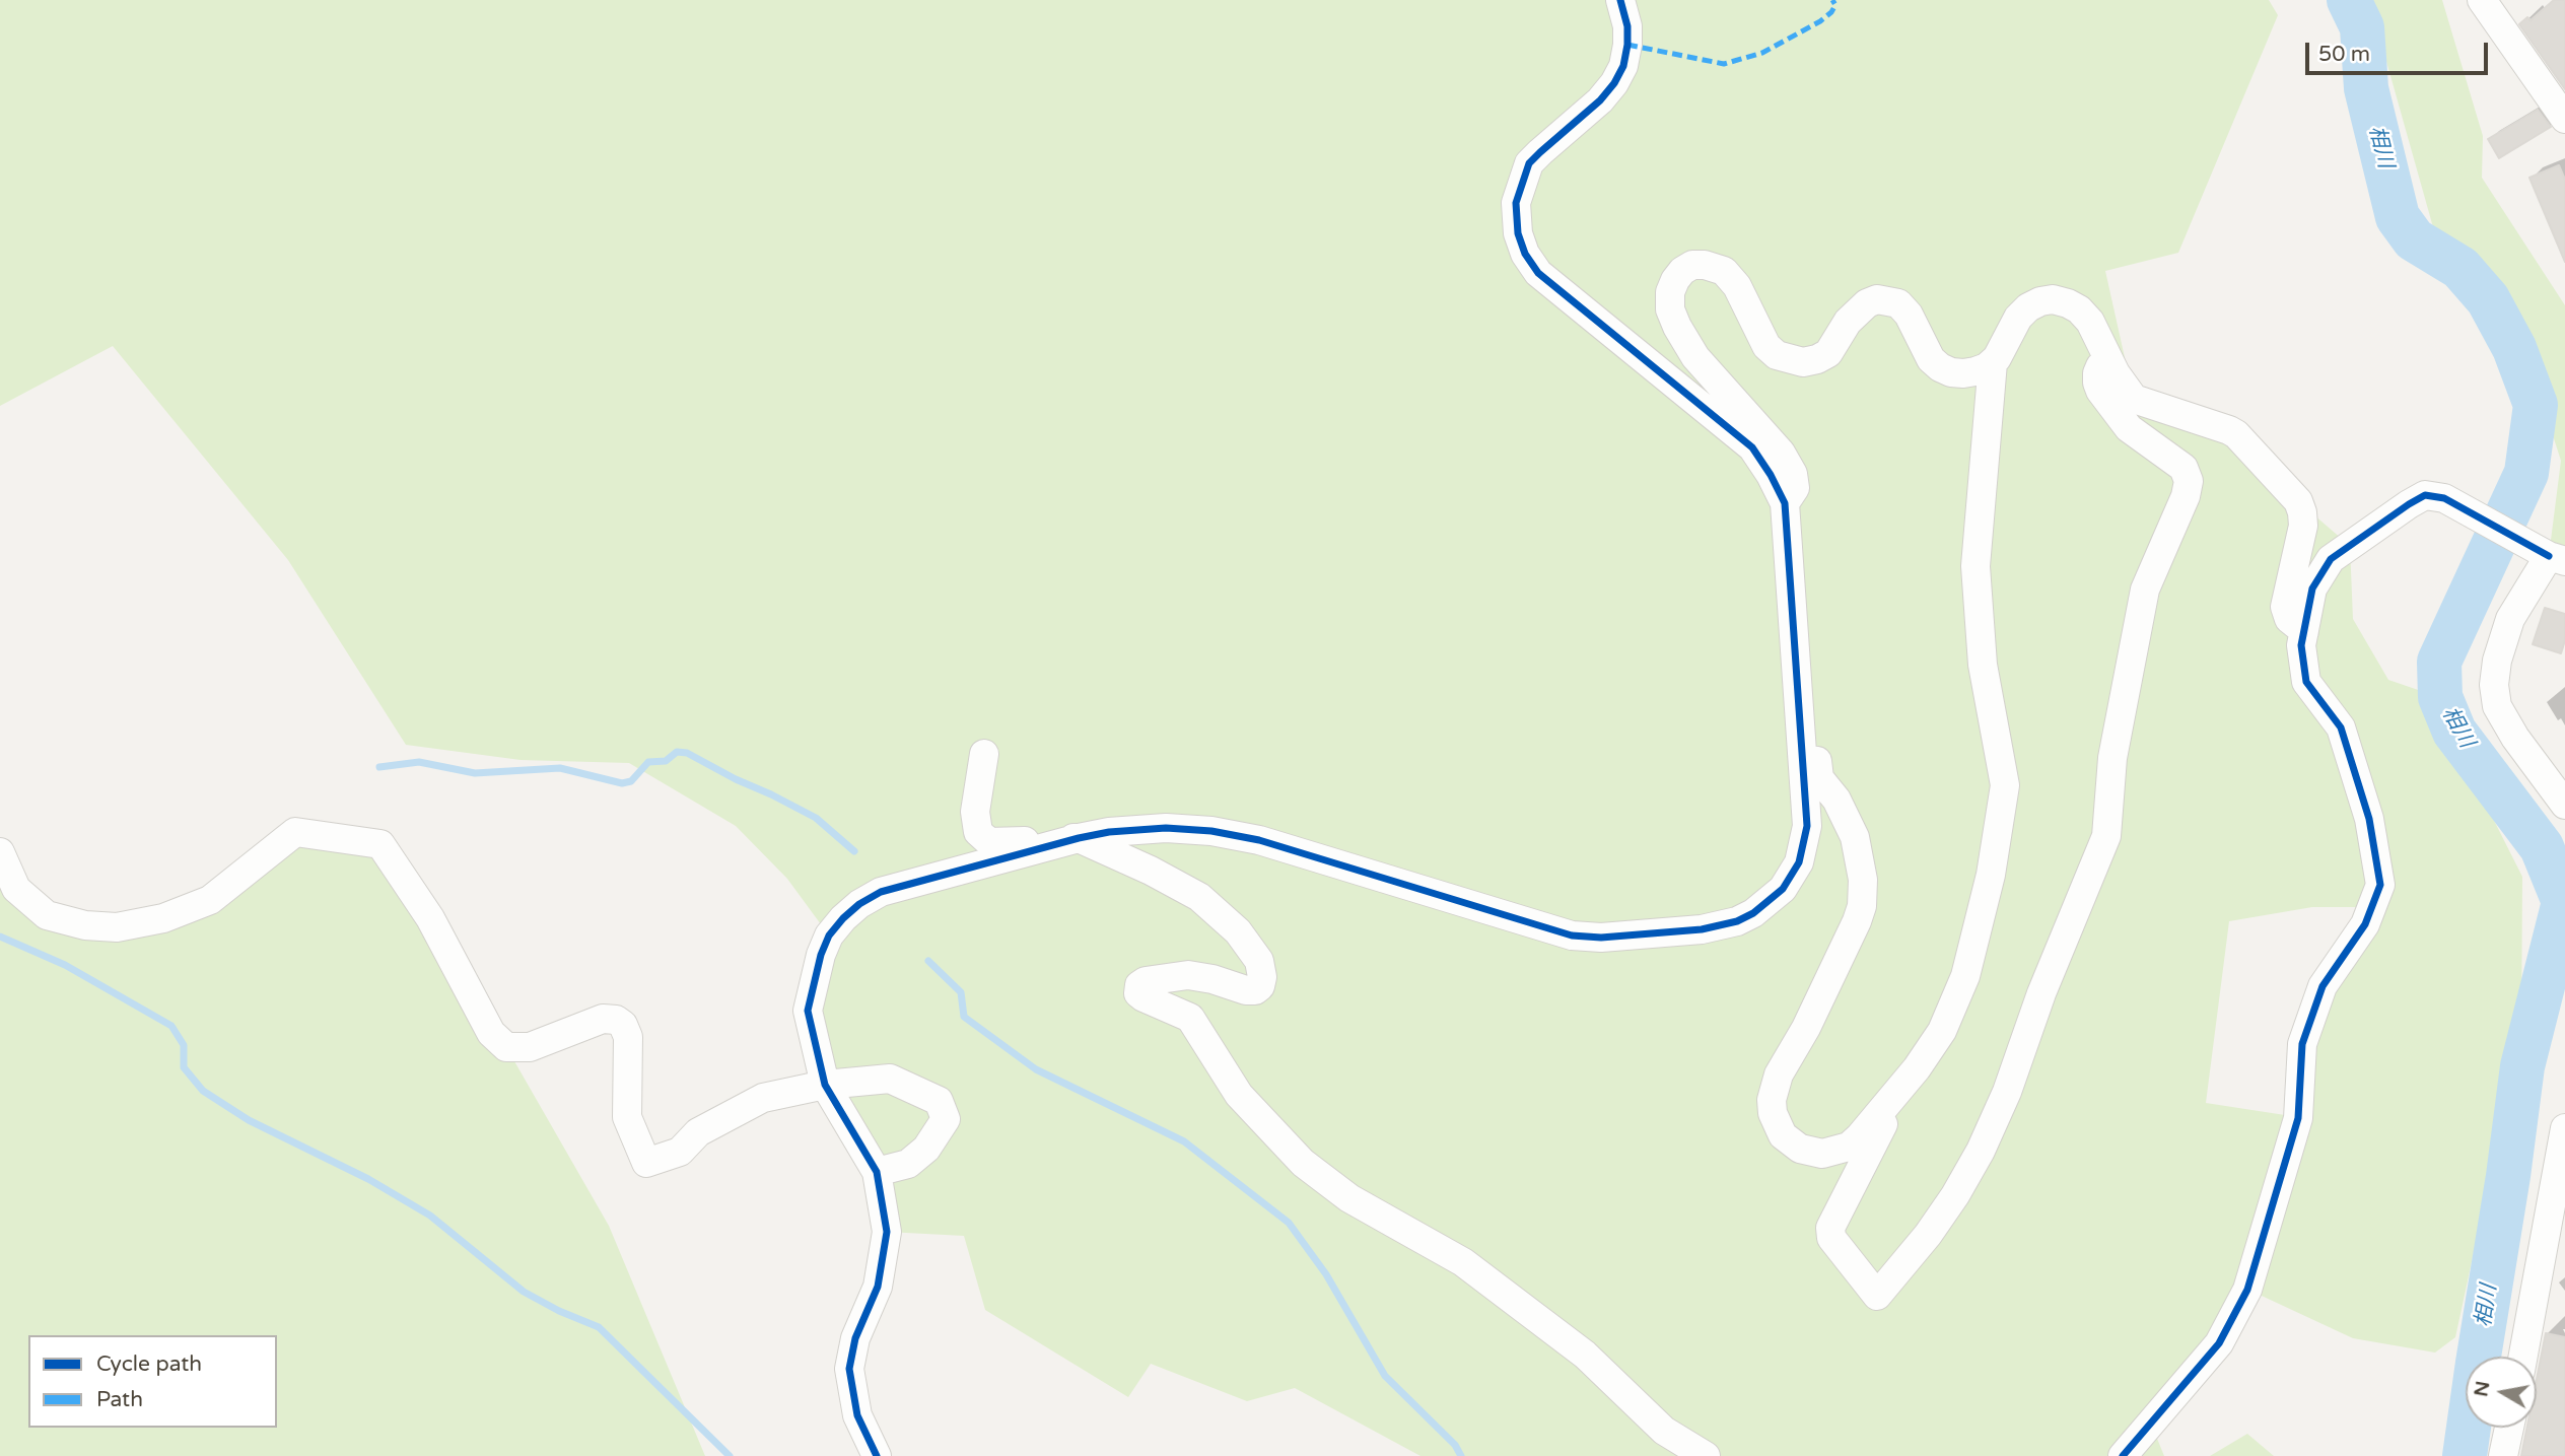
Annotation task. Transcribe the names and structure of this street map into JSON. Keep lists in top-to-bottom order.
{
  "water": ["相川"],
  "legend": ["Cycle path", "Path"],
  "scale_bar": "50 m",
  "north": "left"
}
